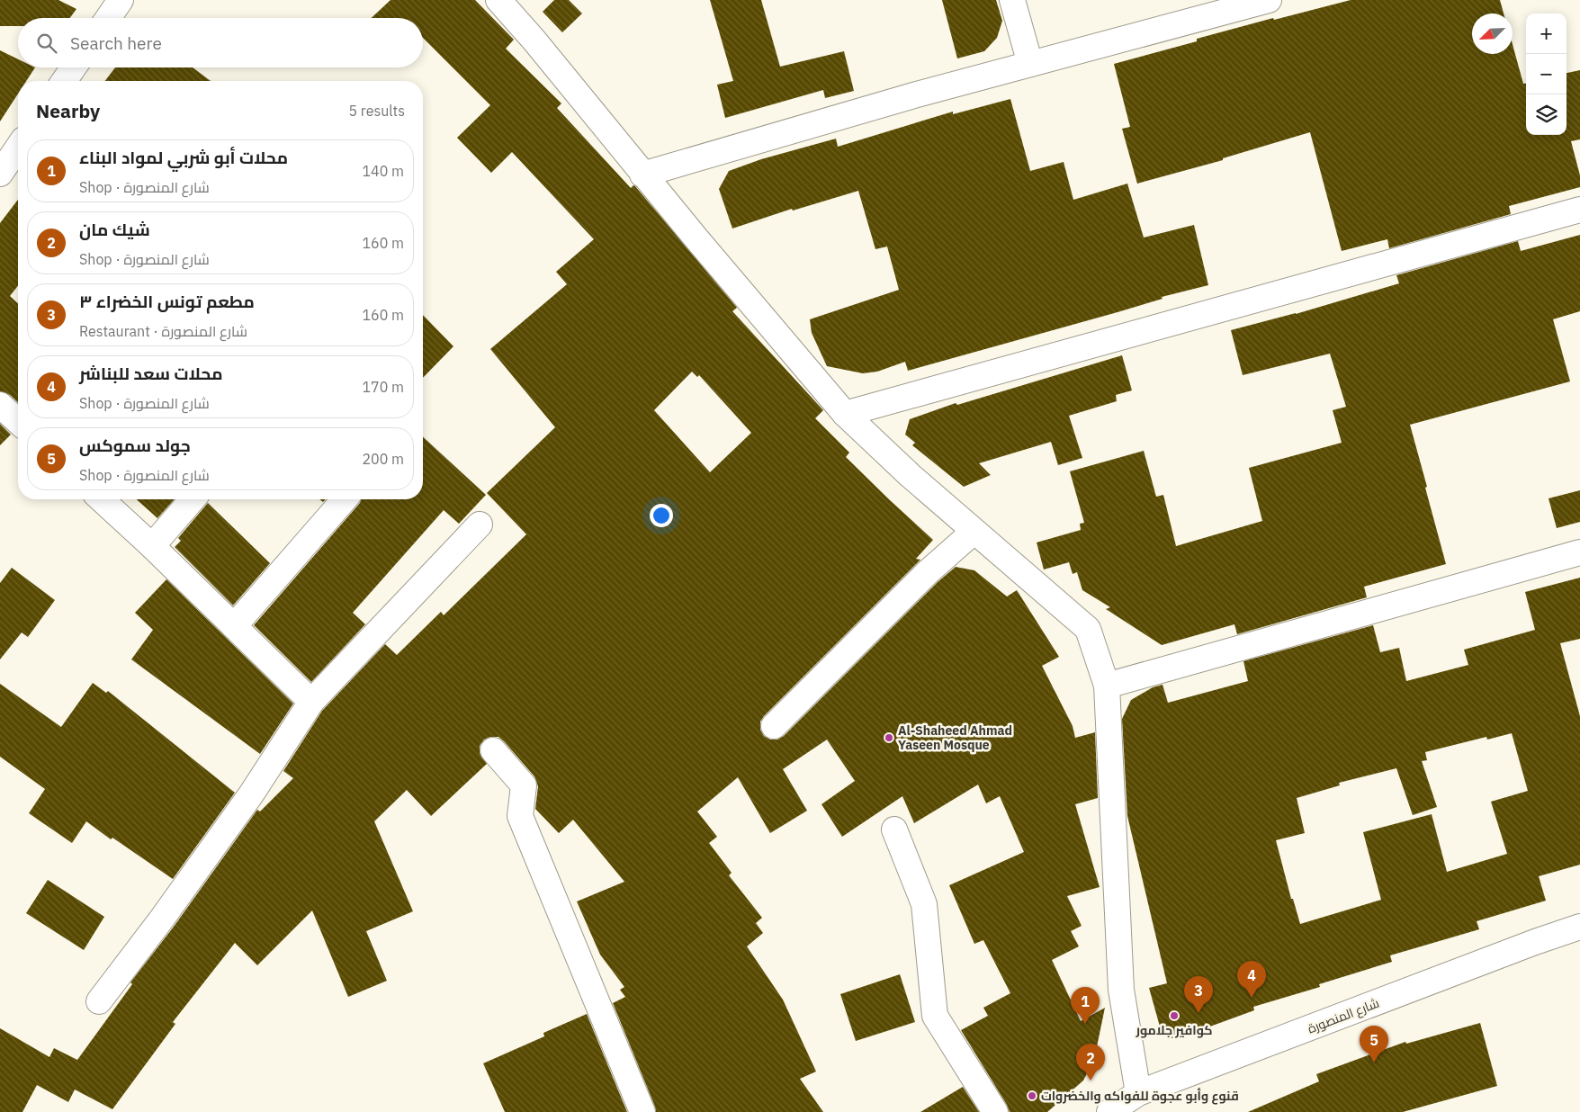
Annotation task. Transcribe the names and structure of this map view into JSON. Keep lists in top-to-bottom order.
{
  "streets": {
    "street": ["شارع المنصورة"]
  },
  "places": ["Al-Shaheed Ahmad Yaseen Mosque", "كوافير جلامور", "قنوع وأبو عجوة للفواكه والخضروات"],
  "north": "bottom left",
  "page": {
    "map_buttons": ["+", "−"],
    "search": "Search here",
    "heading": ["Nearby", "5 results"],
    "list": [
      {
        "mark": "1",
        "name": "محلات أبو شربي لمواد البناء",
        "note": "Shop · شارع المنصورة",
        "value": "140 m"
      },
      {
        "mark": "2",
        "name": "شيك مان",
        "note": "Shop · شارع المنصورة",
        "value": "160 m"
      },
      {
        "mark": "3",
        "name": "مطعم تونس الخضراء ٣",
        "note": "Restaurant · شارع المنصورة",
        "value": "160 m"
      },
      {
        "mark": "4",
        "name": "محلات سعد للبناشر",
        "note": "Shop · شارع المنصورة",
        "value": "170 m"
      },
      {
        "mark": "5",
        "name": "جولد سموكس",
        "note": "Shop · شارع المنصورة",
        "value": "200 m"
      }
    ],
    "pins": [
      "4",
      "3",
      "1",
      "5",
      "2"
    ]
  }
}
